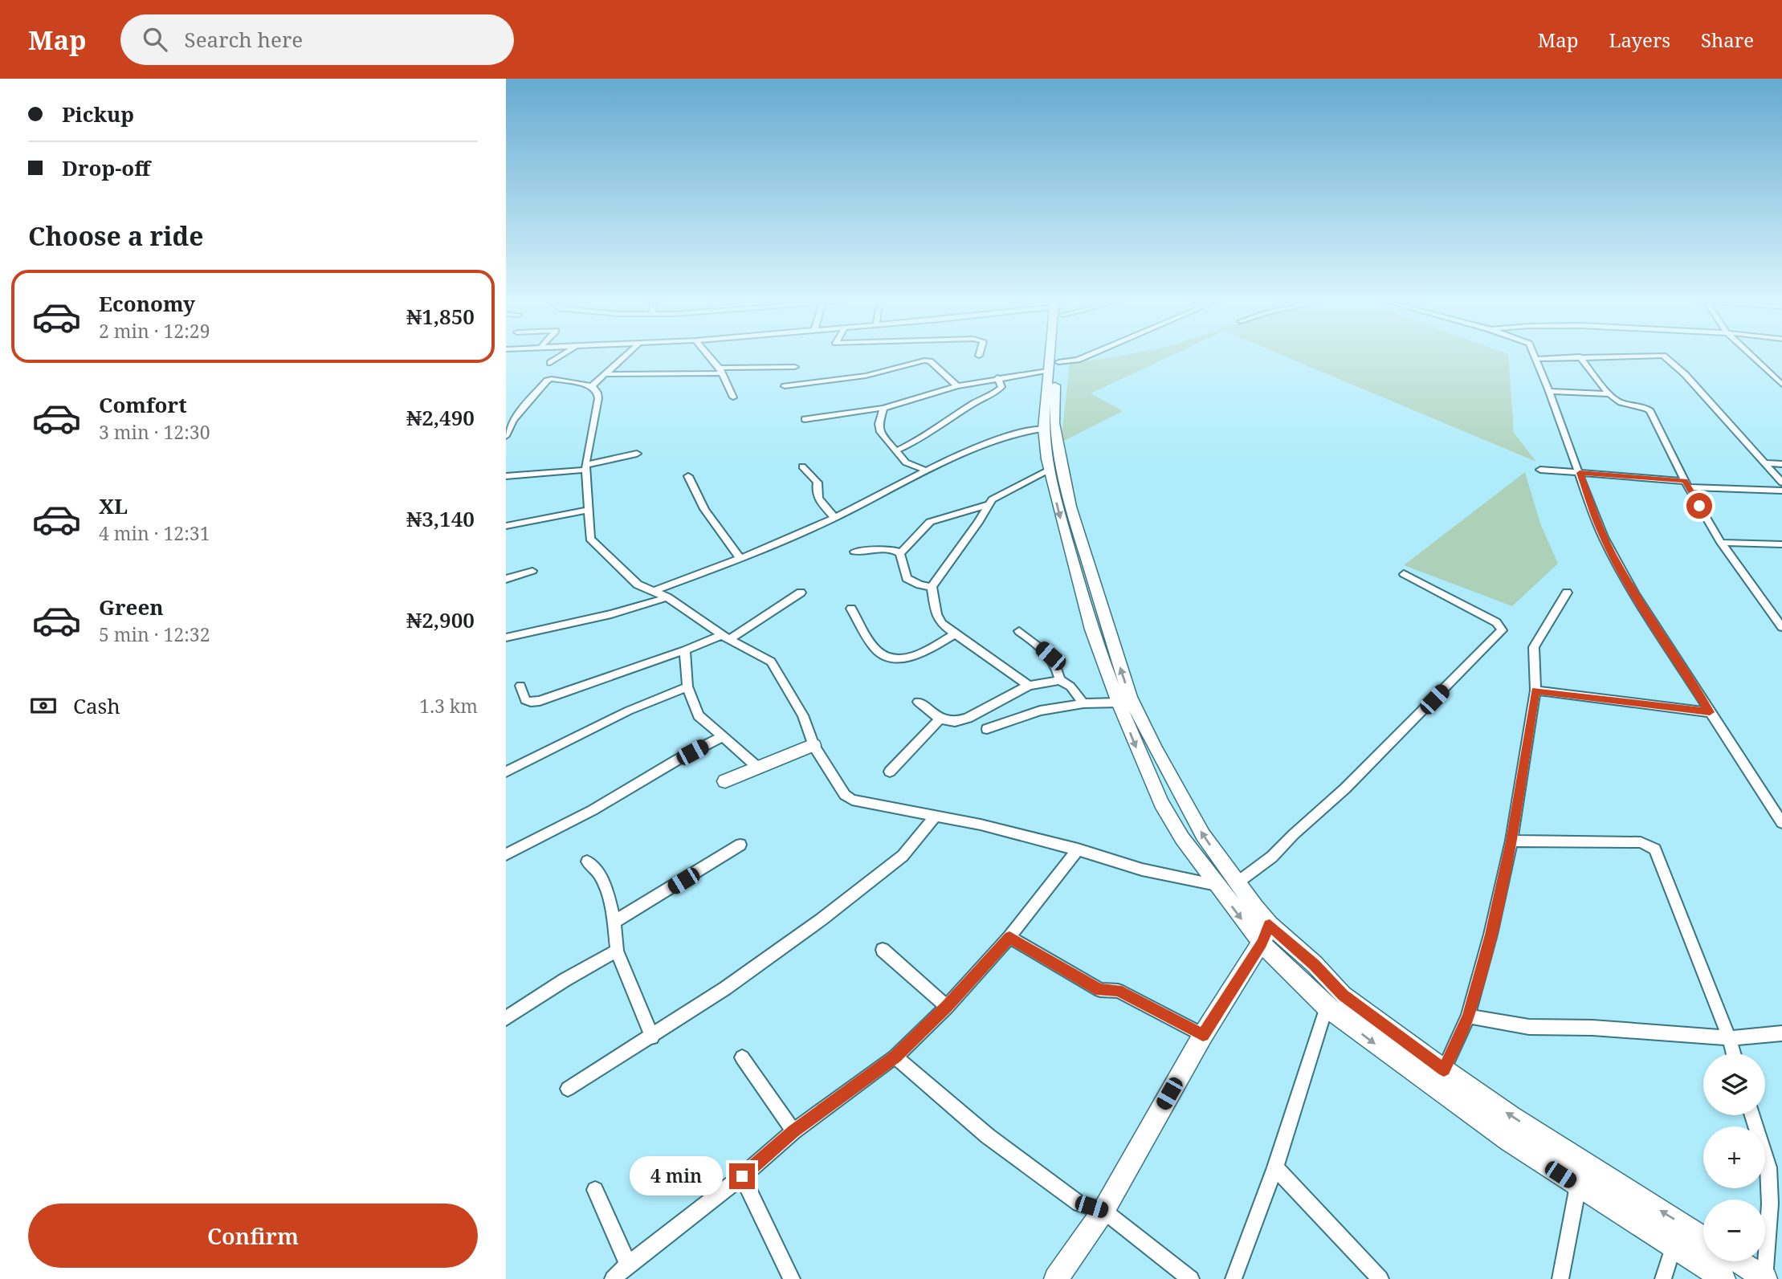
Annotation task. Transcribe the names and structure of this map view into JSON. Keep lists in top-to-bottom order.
{
  "page": {
    "header": "Map",
    "search": "Search here",
    "nav": ["Map", "Layers", "Share"],
    "banner": ["Pickup", "Drop-off"],
    "heading": "Choose a ride",
    "list": [
      {
        "name": "Economy",
        "note": "2 min · 12:29",
        "value": "₦1,850"
      },
      {
        "name": "Comfort",
        "note": "3 min · 12:30",
        "value": "₦2,490"
      },
      {
        "name": "XL",
        "note": "4 min · 12:31",
        "value": "₦3,140"
      },
      {
        "name": "Green",
        "note": "5 min · 12:32",
        "value": "₦2,900"
      }
    ],
    "pay": ["Cash", "1.3 km"],
    "map_buttons": ["+", "−"],
    "bubble": "4 min",
    "buttons": "Confirm"
  }
}
